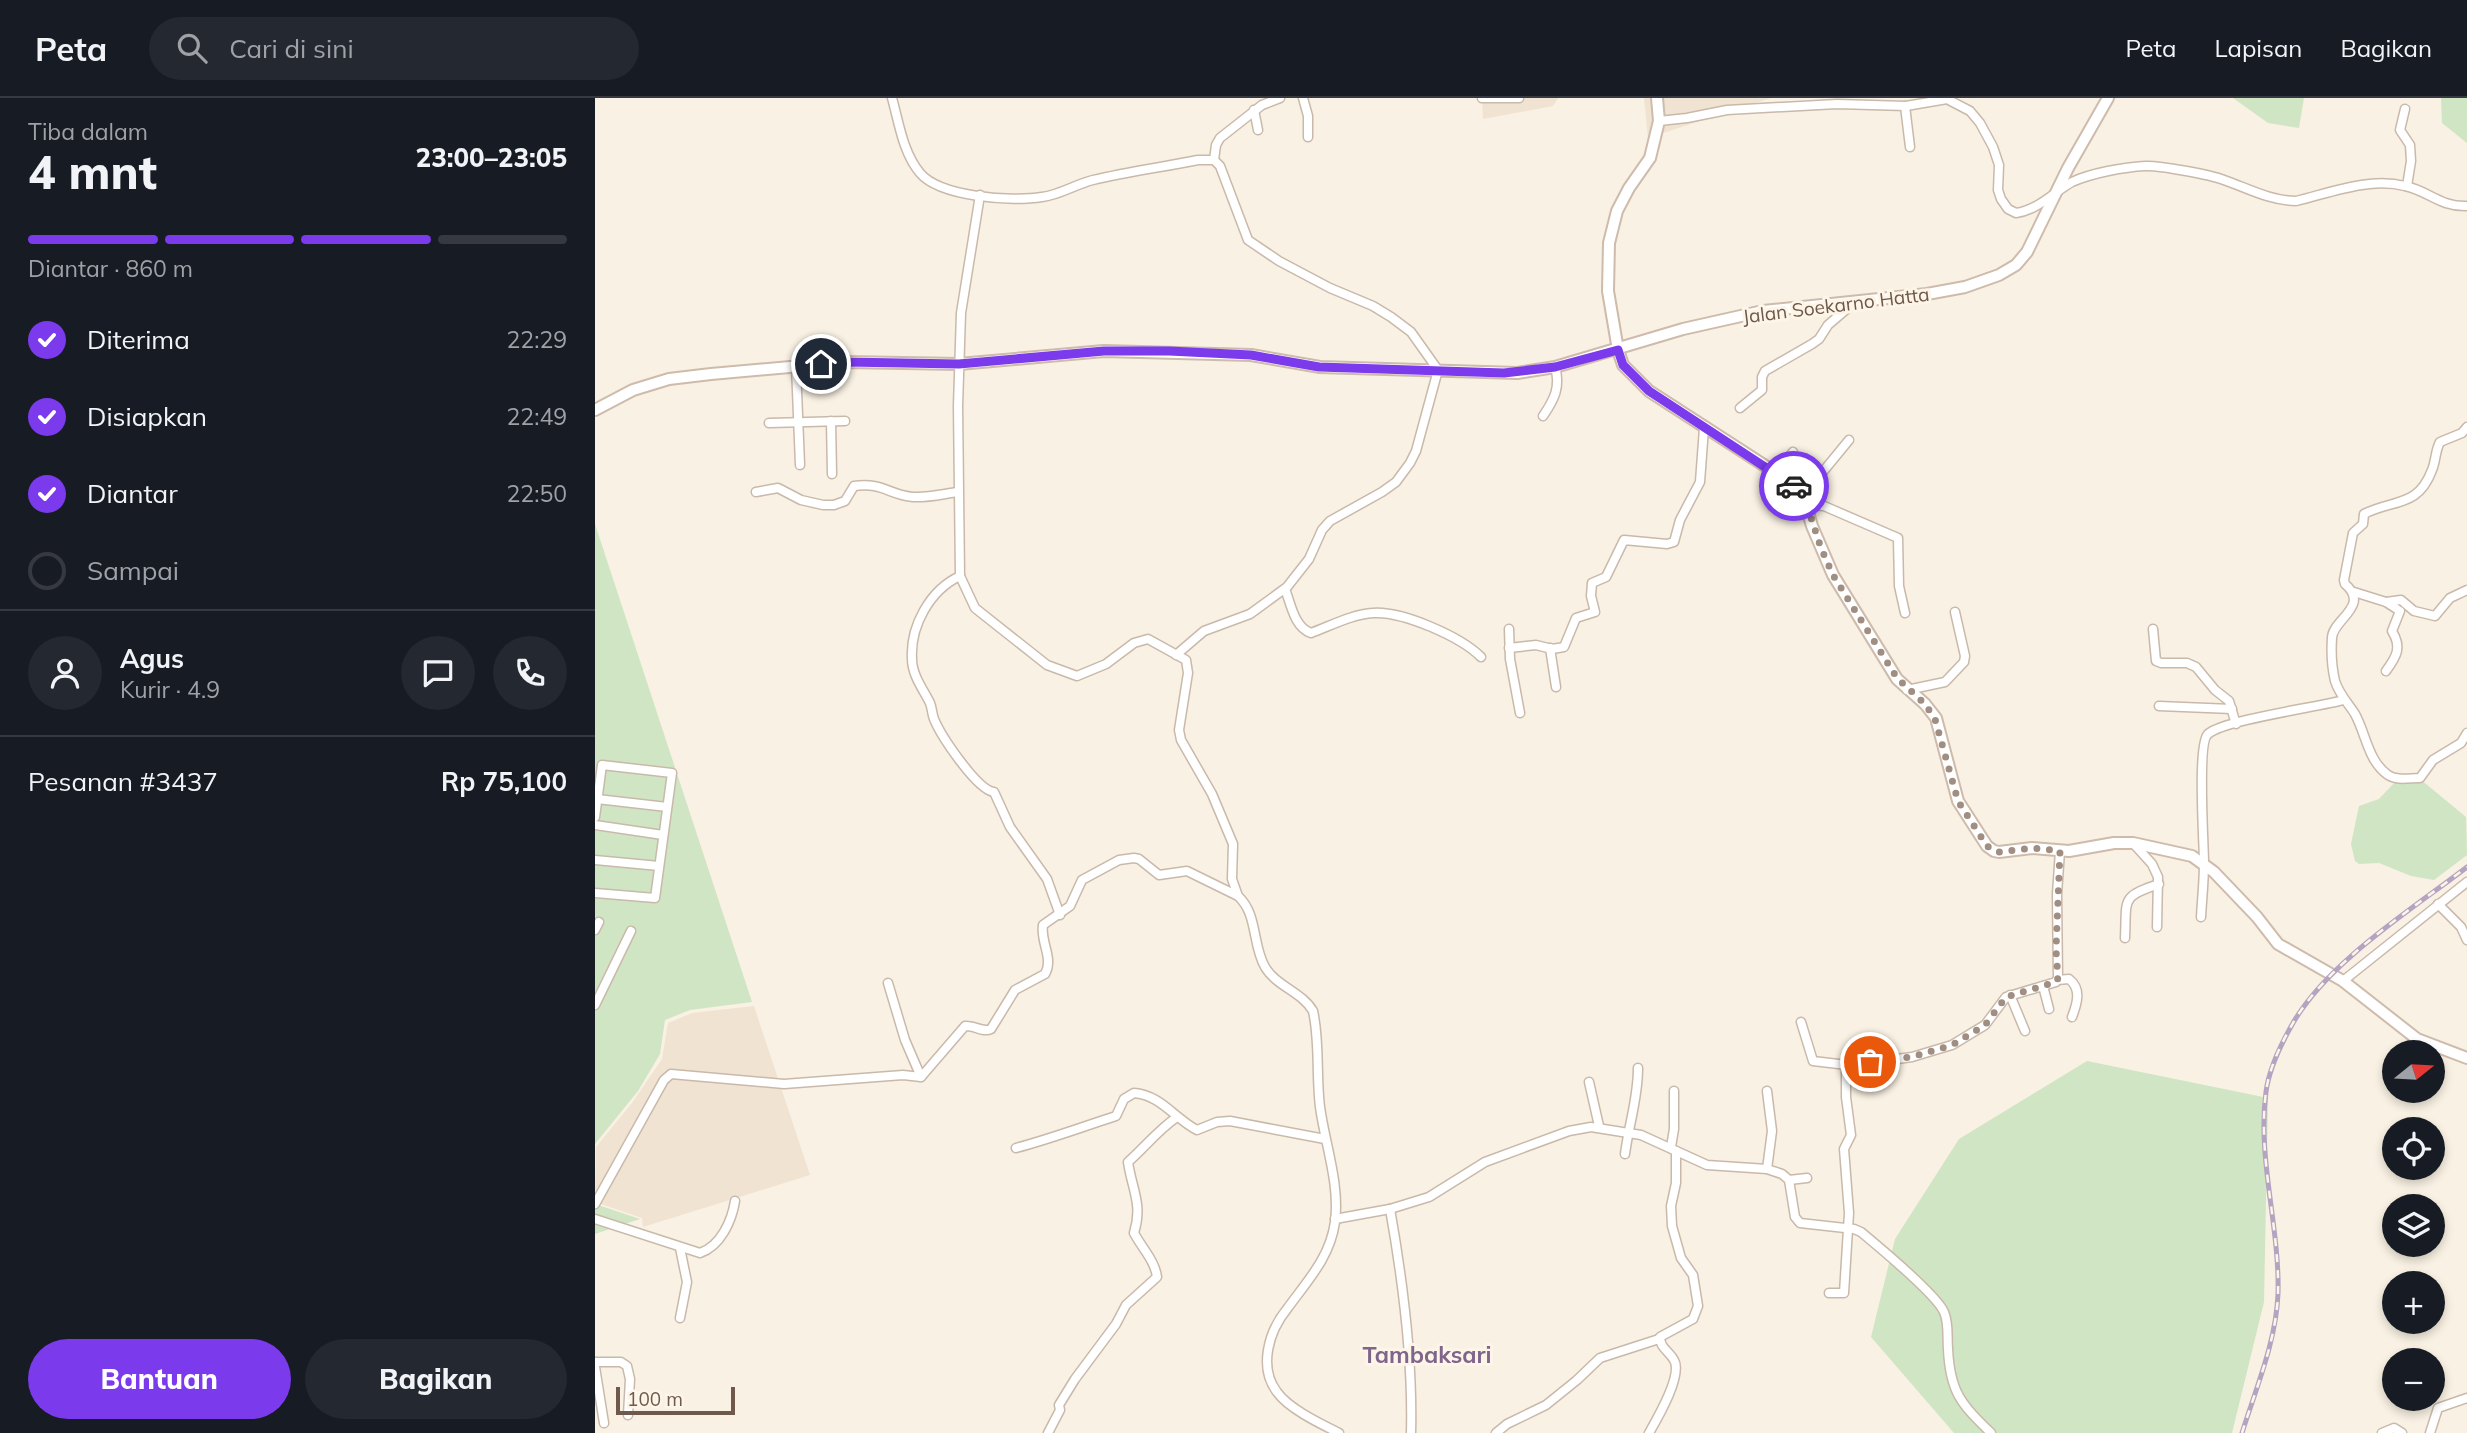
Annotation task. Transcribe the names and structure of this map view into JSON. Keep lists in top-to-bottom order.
{
  "streets": {
    "street": ["Jalan Soekarno Hatta"]
  },
  "districts": ["Tambaksari"],
  "scale_bar": "100 m",
  "north": "right",
  "page": {
    "header": "Peta",
    "search": "Cari di sini",
    "nav": ["Peta", "Lapisan", "Bagikan"],
    "heading": ["4 mnt", "Tiba dalam", "23:00–23:05"],
    "panel": [
      "Agus",
      "Kurir · 4.9",
      "Pesanan #3437",
      "Rp 75,100"
    ],
    "bar": "Diantar · 860 m",
    "list": [
      ["Diterima", "22:29"],
      ["Disiapkan", "22:49"],
      ["Diantar", "22:50"],
      "Sampai"
    ],
    "map_buttons": ["+", "−"],
    "buttons": ["Bantuan", "Bagikan"],
    "scale": "100 m"
  }
}
